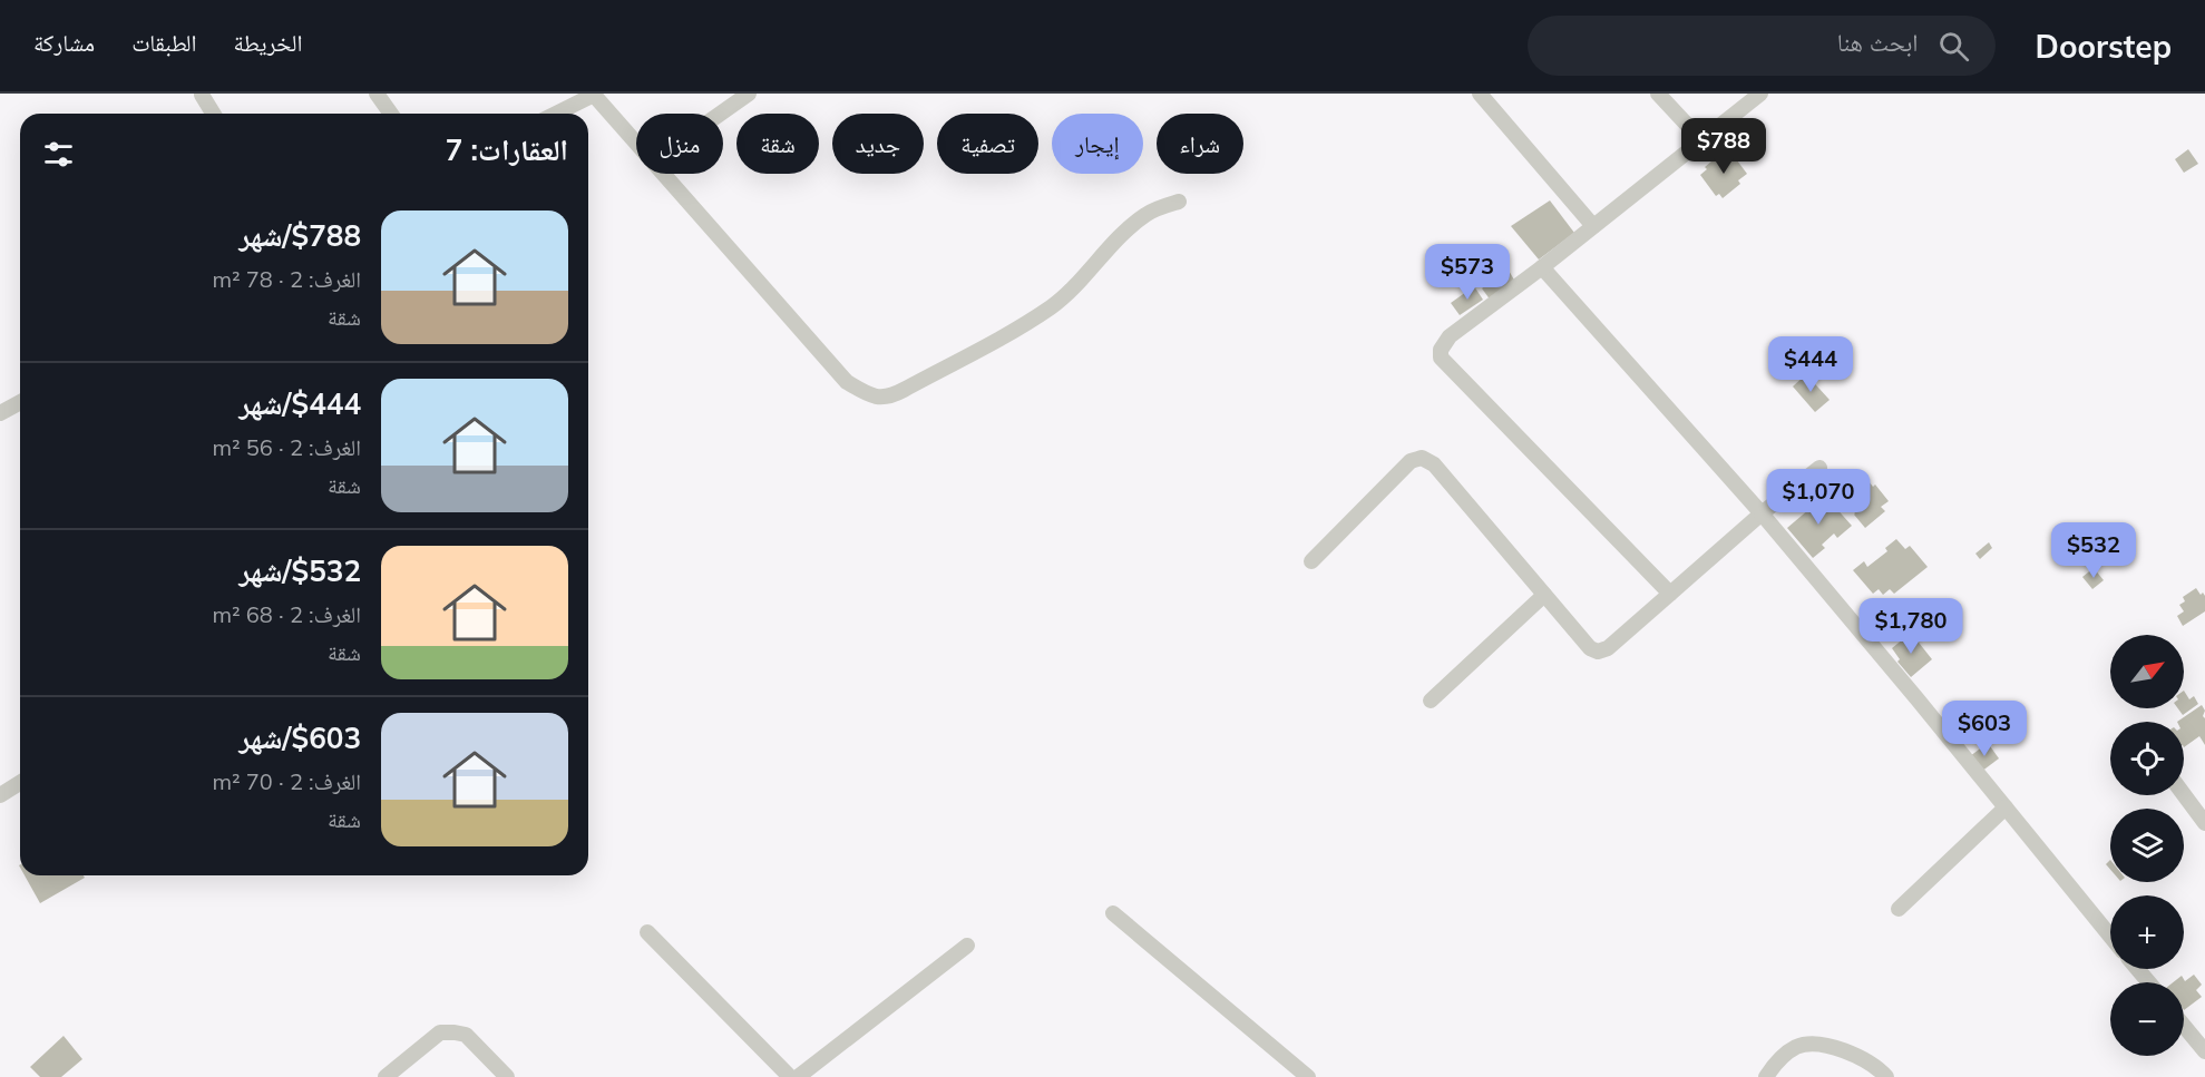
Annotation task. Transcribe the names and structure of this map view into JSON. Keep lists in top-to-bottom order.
{
  "north": "top right",
  "page": {
    "header": "Doorstep",
    "search": "ابحث هنا",
    "nav": ["الخريطة", "الطبقات", "مشاركة"],
    "chip": [
      "شراء",
      "إيجار",
      "تصفية",
      "جديد",
      "شقة",
      "منزل"
    ],
    "heading": "العقارات: 7",
    "price": [
      "$788",
      "$573",
      "$444",
      "$1,070",
      "$532",
      "$1,780",
      "$603"
    ],
    "list": [
      {
        "name": "$788/شهر",
        "note": "الغرف: 2 · 78 m² · شقة"
      },
      {
        "name": "$444/شهر",
        "note": "الغرف: 2 · 56 m² · شقة"
      },
      {
        "name": "$532/شهر",
        "note": "الغرف: 2 · 68 m² · شقة"
      },
      {
        "name": "$603/شهر",
        "note": "الغرف: 2 · 70 m² · شقة"
      }
    ],
    "map_buttons": ["+", "−"]
  }
}
